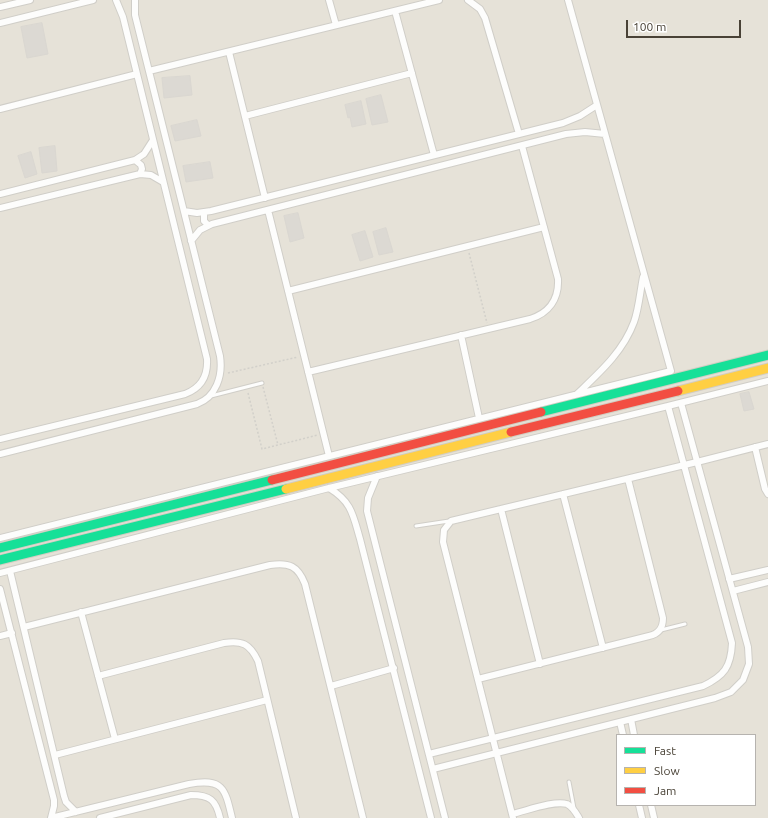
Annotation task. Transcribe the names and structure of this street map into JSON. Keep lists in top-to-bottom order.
{
  "legend": ["Fast", "Slow", "Jam"],
  "scale_bar": "100 m"
}
